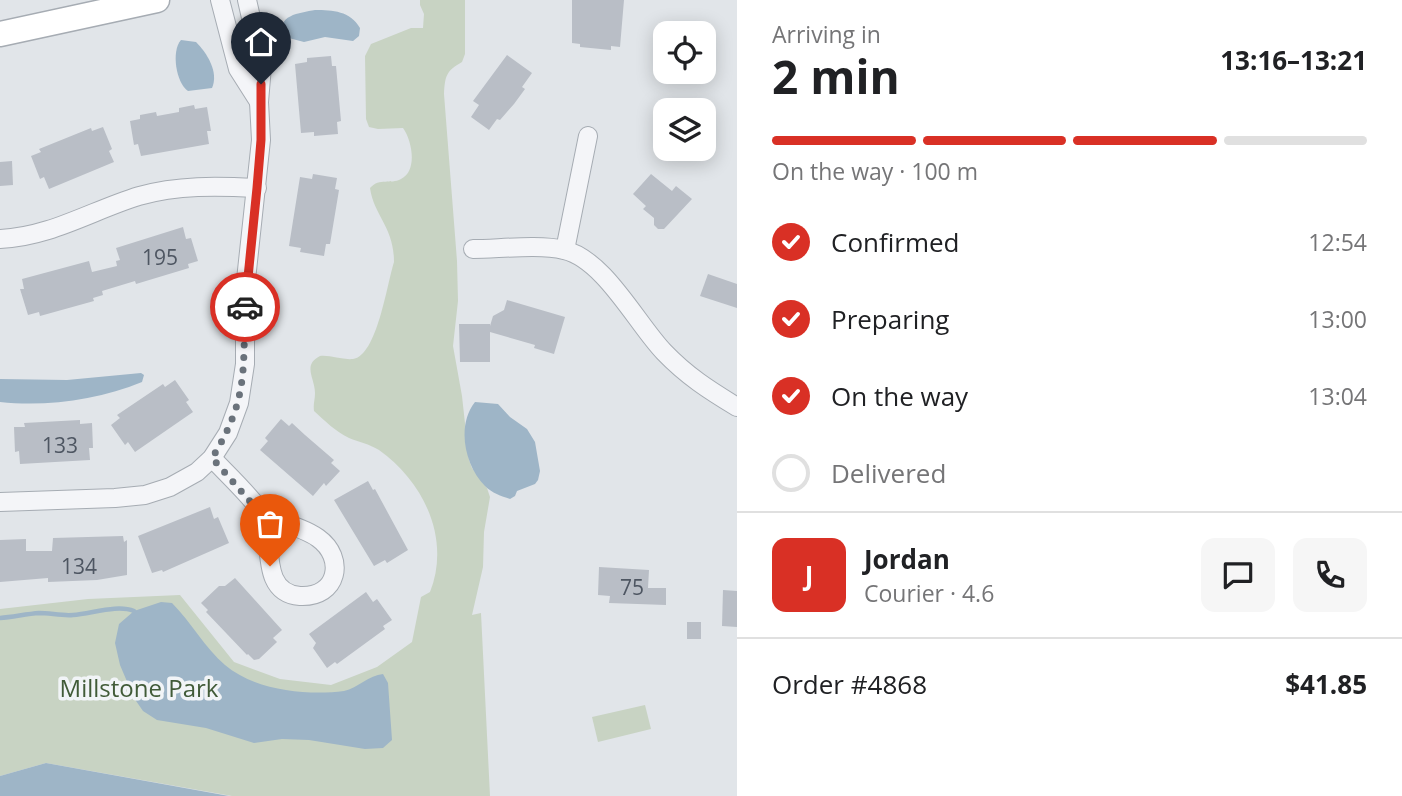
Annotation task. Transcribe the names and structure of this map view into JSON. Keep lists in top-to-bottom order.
{
  "parks": ["Millstone Park"],
  "house_numbers": [
    "195",
    "133",
    "134",
    "75"
  ],
  "page": {
    "heading": ["2 min", "Arriving in", "13:16–13:21"],
    "panel": [
      "Jordan",
      "Courier · 4.6",
      "Order #4868",
      "$41.85"
    ],
    "bar": "On the way · 100 m",
    "list": [
      ["Confirmed", "12:54"],
      ["Preparing", "13:00"],
      ["On the way", "13:04"],
      "Delivered"
    ],
    "round": "J"
  }
}
